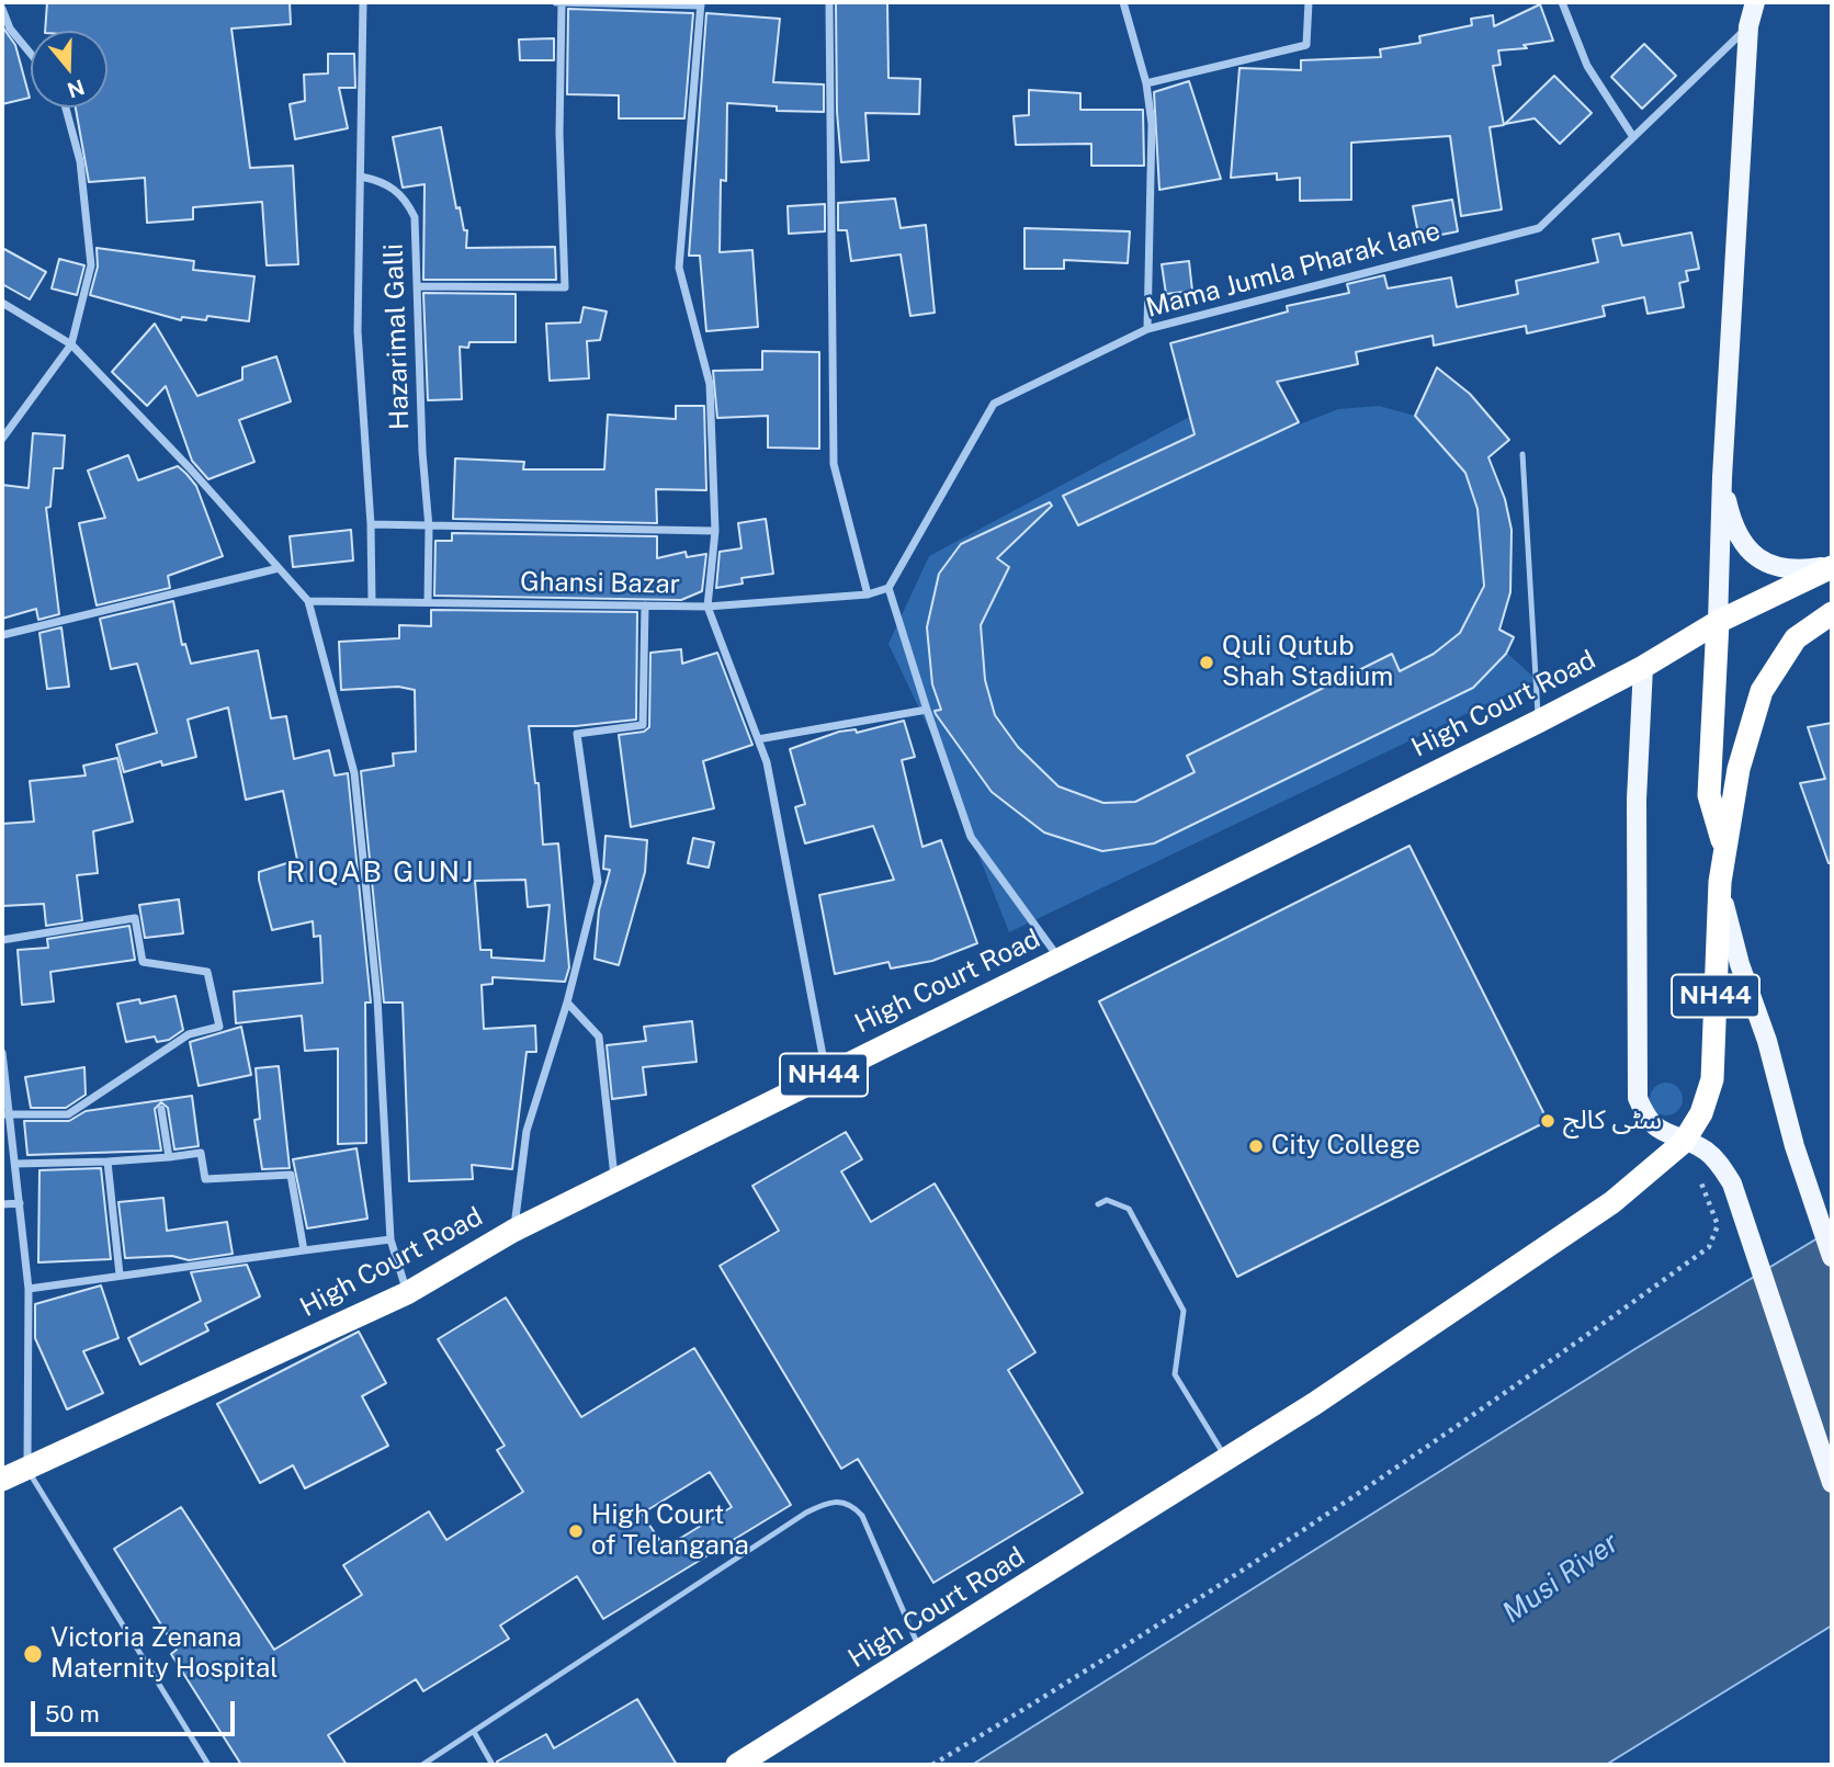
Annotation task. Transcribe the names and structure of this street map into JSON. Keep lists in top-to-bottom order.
{
  "streets": {
    "highway": ["High Court Road", "NH44"],
    "street": ["Mama Jumla Pharak lane", "Hazarimal Galli", "Ghansi Bazar"]
  },
  "crossings": [
    ["Mama Jumla Pharak lane", "Ghansi Bazar"],
    ["Hazarimal Galli", "Ghansi Bazar"]
  ],
  "districts": ["RIQAB GUNJ"],
  "water": ["Musi River"],
  "places": [
    "Quli Qutub Shah Stadium",
    "سٹی کالج",
    "City College",
    "High Court of Telangana",
    "Victoria Zenana Maternity Hospital"
  ],
  "scale_bar": "50 m",
  "north": "bottom"
}
